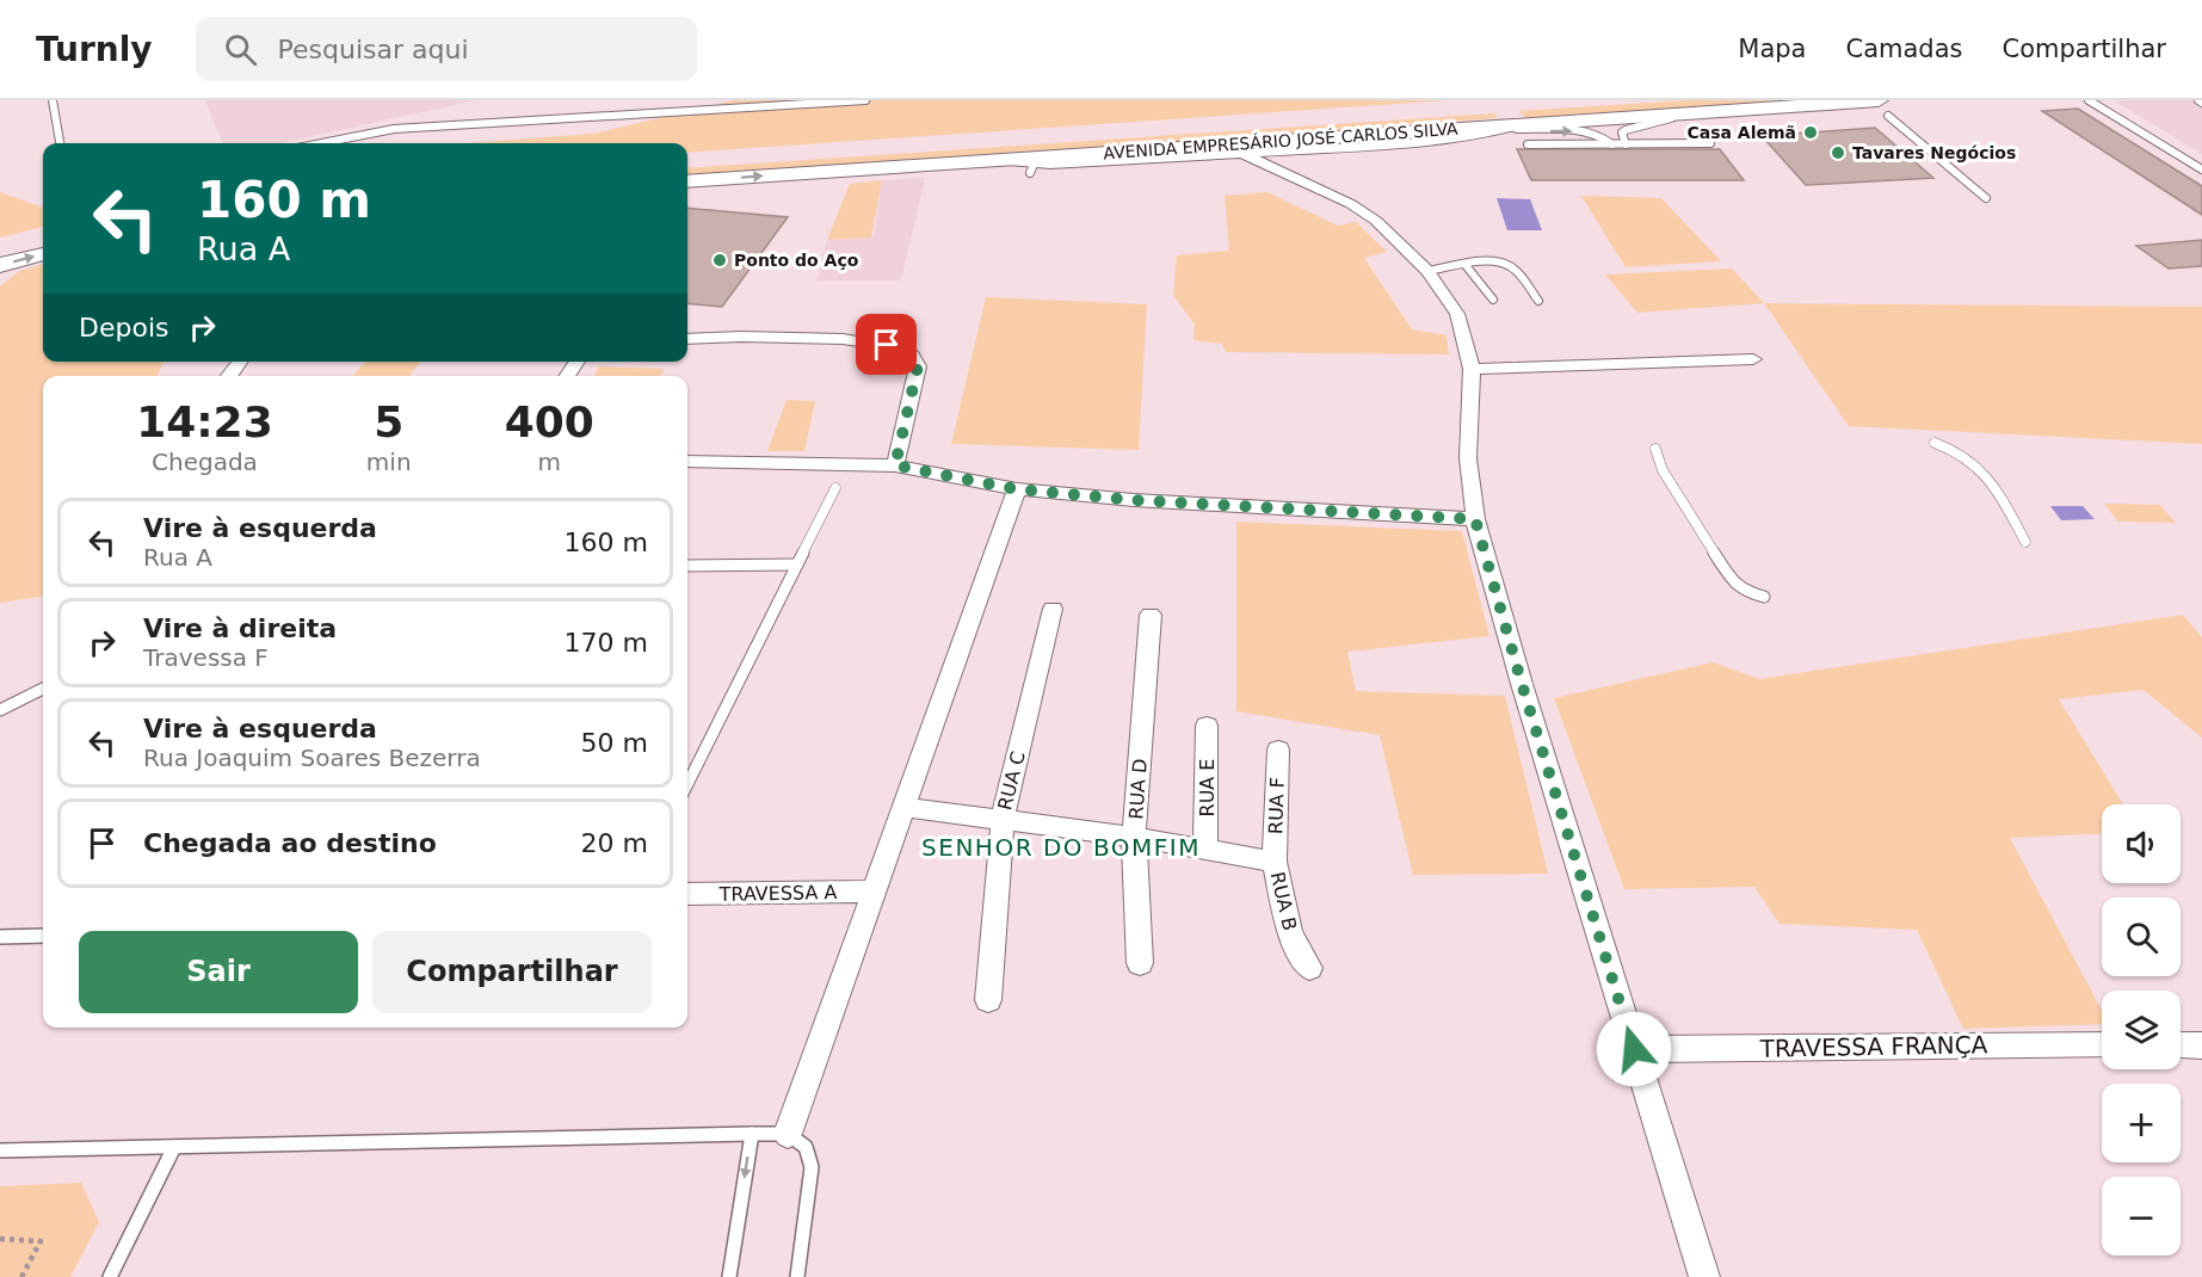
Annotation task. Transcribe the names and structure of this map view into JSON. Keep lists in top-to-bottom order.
{
  "streets": {
    "main road": ["AVENIDA EMPRESÁRIO JOSÉ CARLOS SILVA"],
    "street": [
      "RUA C",
      "RUA E",
      "RUA D",
      "RUA F",
      "TRAVESSA A",
      "RUA B",
      "TRAVESSA FRANÇA"
    ]
  },
  "crossings": [
    ["RUA C", "RUA B"],
    ["RUA E", "RUA B"],
    ["RUA D", "RUA B"],
    ["RUA F", "RUA B"]
  ],
  "districts": ["SENHOR DO BOMFIM"],
  "places": ["Casa Alemã", "Tavares Negócios", "Ponto do Aço"],
  "page": {
    "header": "Turnly",
    "search": "Pesquisar aqui",
    "nav": ["Mapa", "Camadas", "Compartilhar"],
    "turn": ["160 m", "Rua A"],
    "then": "Depois",
    "eta": [
      "14:23",
      "Chegada",
      "5",
      "min",
      "400",
      "m"
    ],
    "list": [
      {
        "name": "Vire à esquerda",
        "note": "Rua A",
        "value": "160 m"
      },
      {
        "name": "Vire à direita",
        "note": "Travessa F",
        "value": "170 m"
      },
      {
        "name": "Vire à esquerda",
        "note": "Rua Joaquim Soares Bezerra",
        "value": "50 m"
      },
      {
        "name": "Chegada ao destino",
        "value": "20 m"
      }
    ],
    "map_buttons": ["+", "−"],
    "buttons": ["Sair", "Compartilhar"]
  }
}
